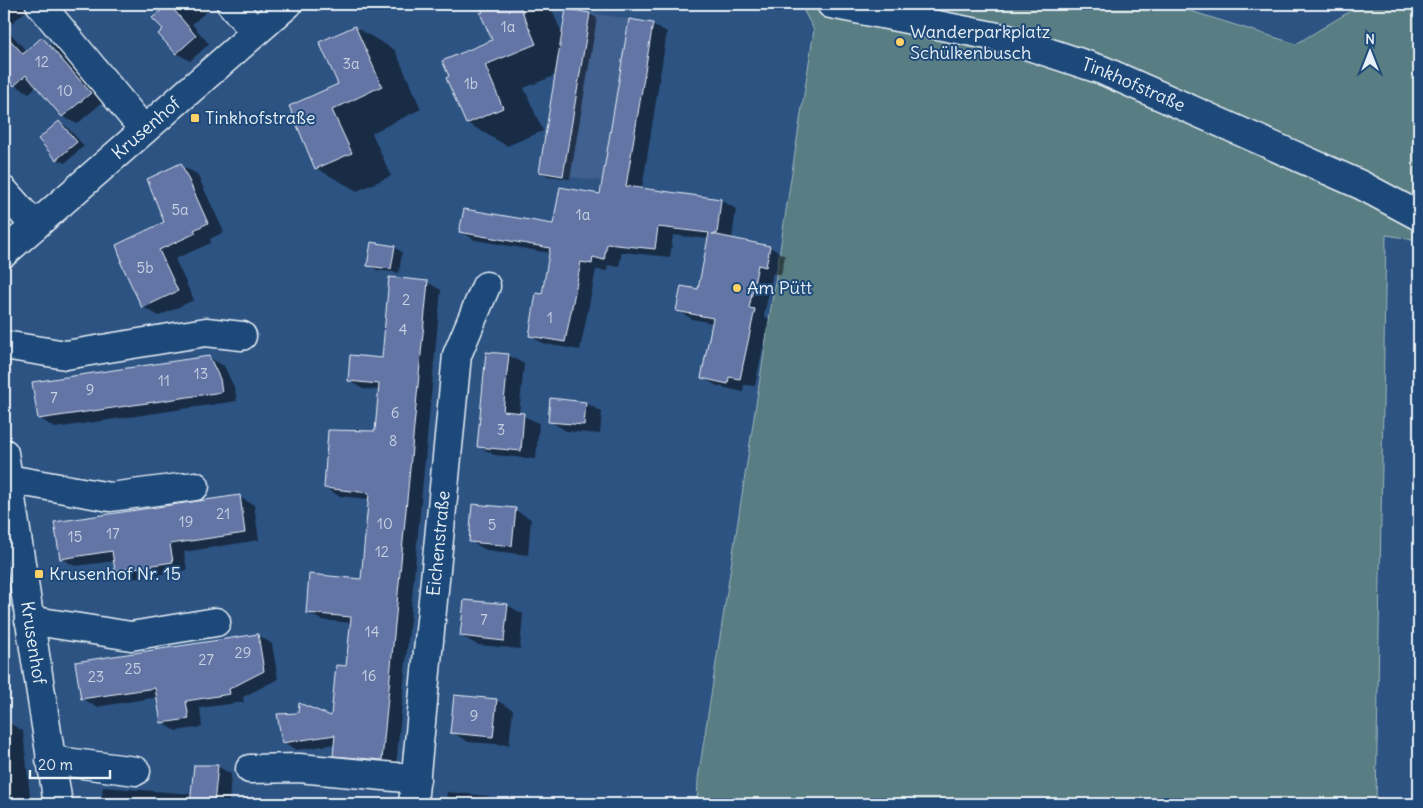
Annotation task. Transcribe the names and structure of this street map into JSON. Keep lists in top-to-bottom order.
{
  "streets": {
    "street": ["Tinkhofstraße", "Krusenhof", "Eichenstraße"]
  },
  "places": {
    "other": ["Wanderparkplatz Schülkenbusch", "Am Pütt"],
    "transit": ["Tinkhofstraße", "Krusenhof Nr. 15"]
  },
  "house_numbers": [
    "1a",
    "12",
    "3a",
    "1b",
    "10",
    "5a",
    "1a",
    "5b",
    "2",
    "1",
    "4",
    "13",
    "11",
    "9",
    "7",
    "6",
    "3",
    "8",
    "21",
    "19",
    "10",
    "5",
    "17",
    "15",
    "12",
    "7",
    "14",
    "29",
    "27",
    "25",
    "16",
    "23",
    "9"
  ],
  "scale_bar": "20 m",
  "north": "top"
}
